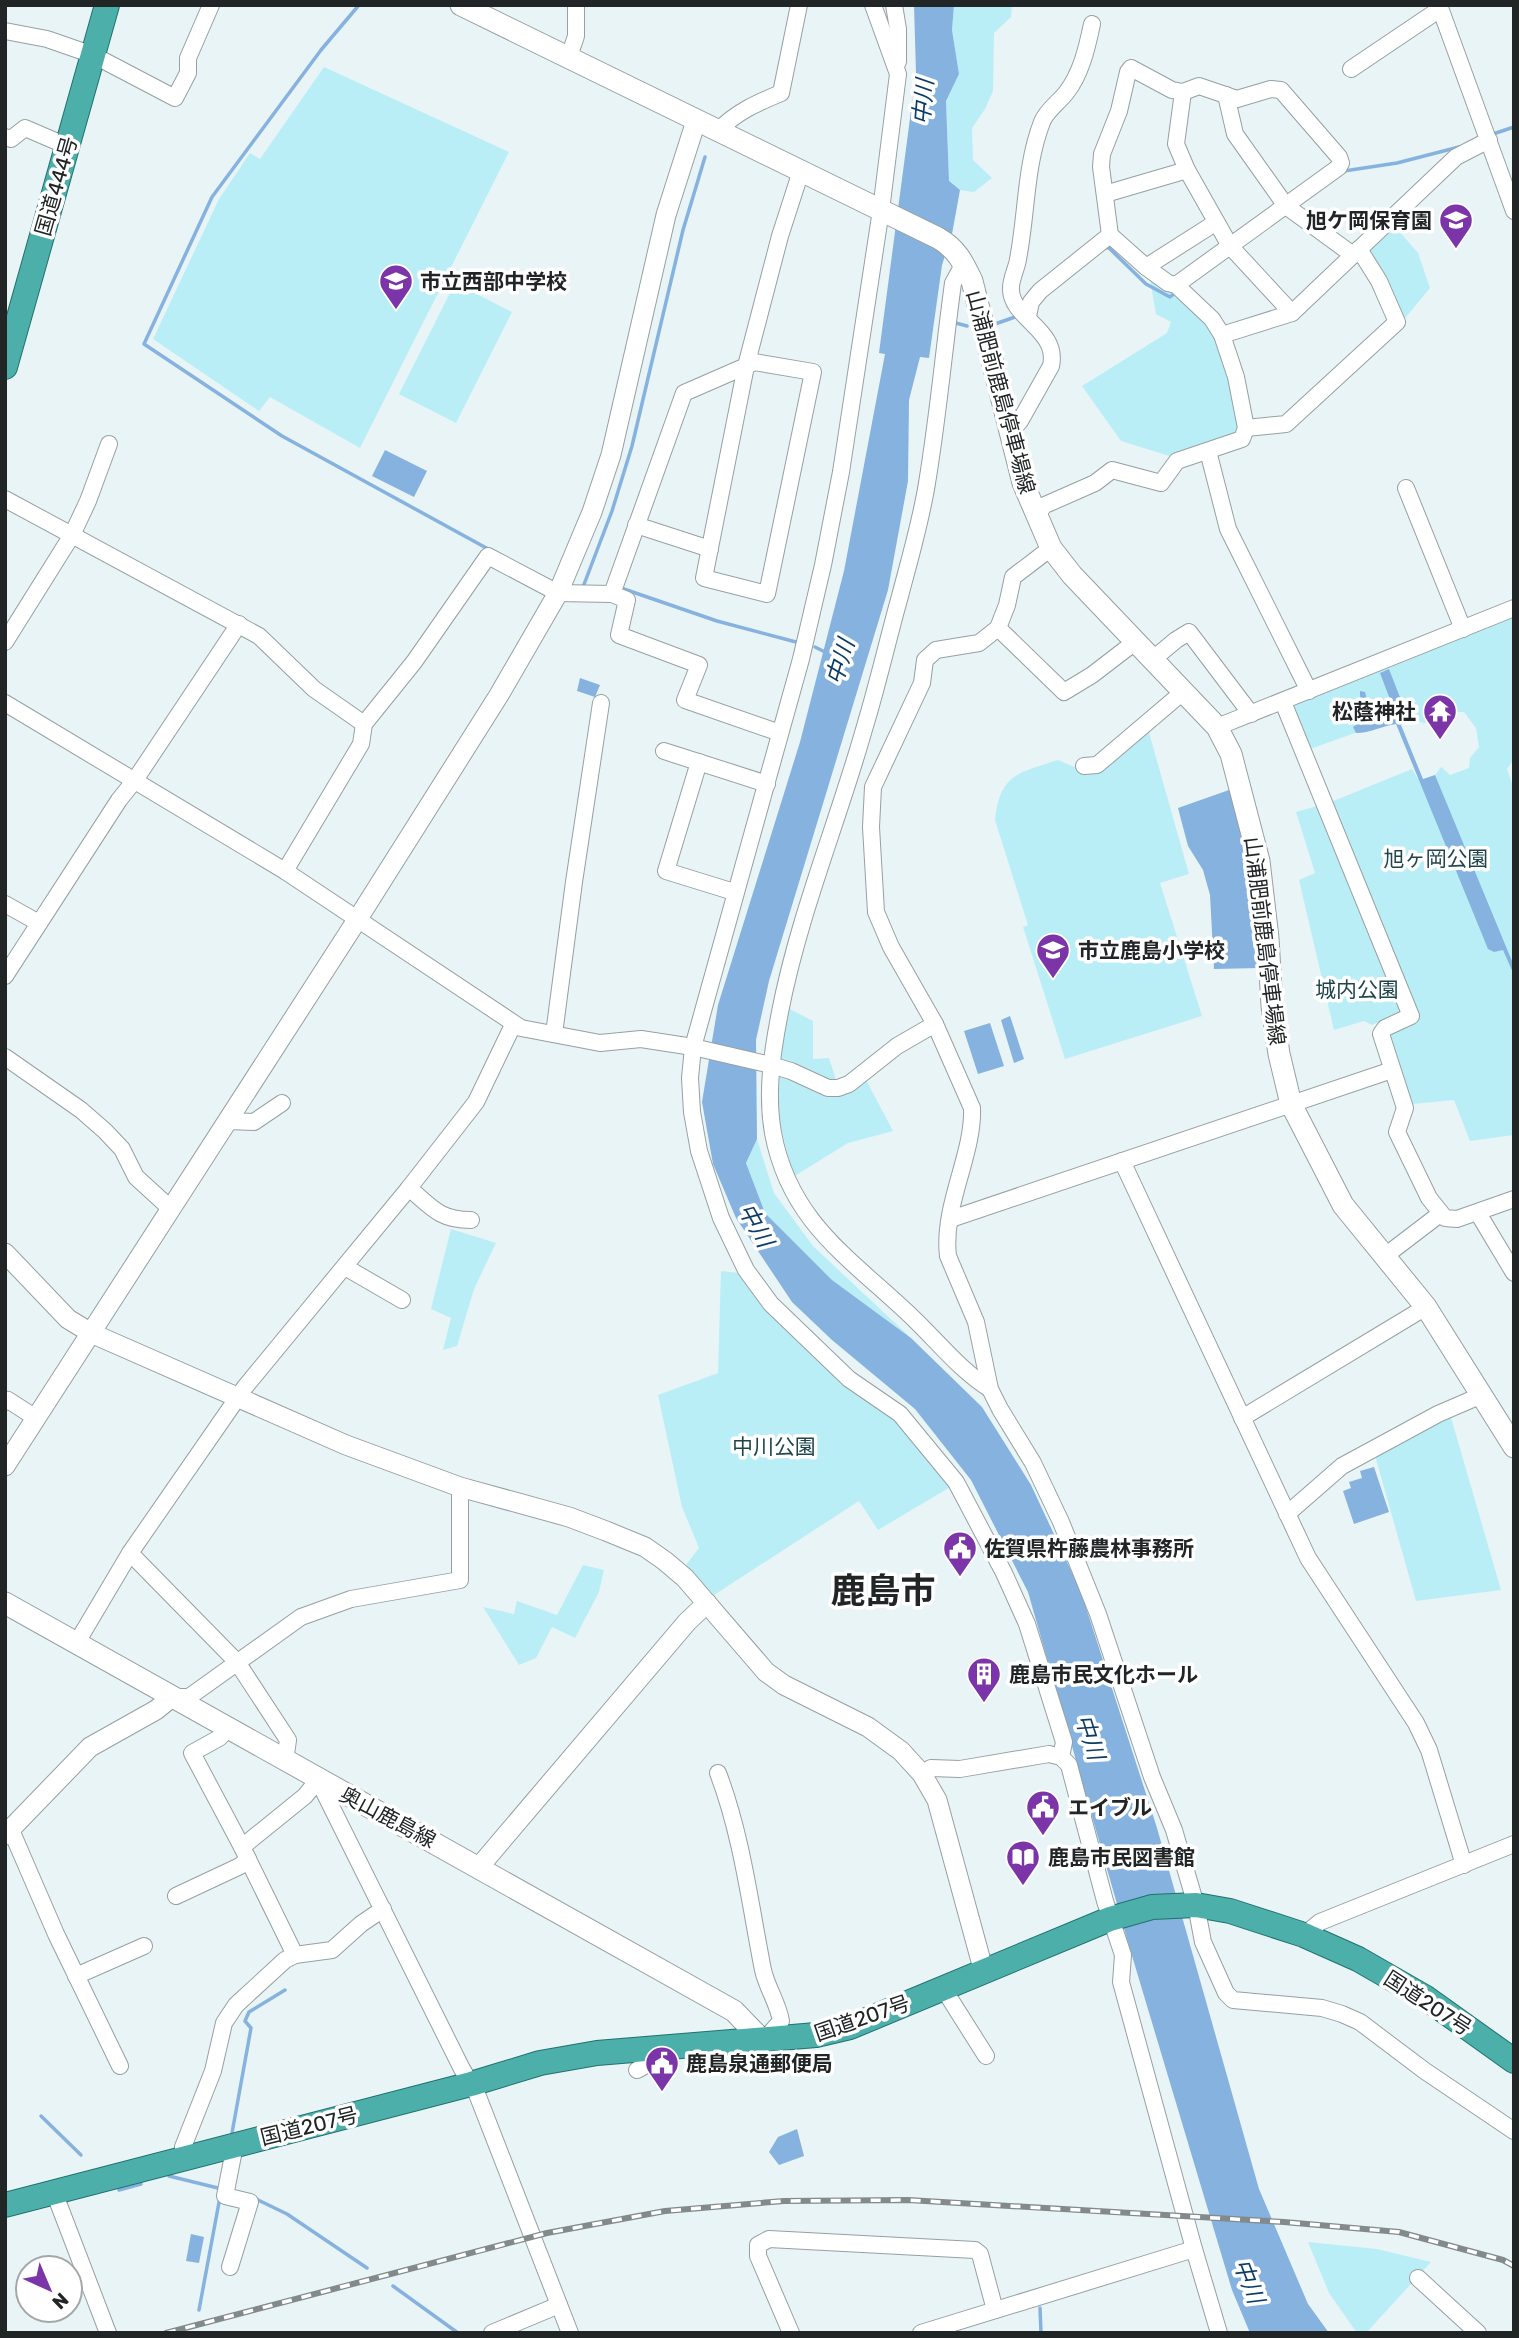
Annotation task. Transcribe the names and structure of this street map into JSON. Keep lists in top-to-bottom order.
{
  "streets": {
    "highway": ["国道444号", "国道207号"],
    "main road": ["山浦肥前鹿島停車場線", "奥山鹿島線"]
  },
  "crossings": [
    ["奥山鹿島線", "国道207号"]
  ],
  "districts": ["鹿島市"],
  "water": ["中川"],
  "parks": ["旭ヶ岡公園", "城内公園", "中川公園"],
  "places": {
    "school or university": ["旭ケ岡保育園", "市立西部中学校", "市立鹿島小学校"],
    "temple": ["松蔭神社"],
    "public building": ["佐賀県杵藤農林事務所", "エイブル", "鹿島泉通郵便局"],
    "building": ["鹿島市民文化ホール"],
    "library": ["鹿島市民図書館"]
  },
  "north": "bottom right"
}
